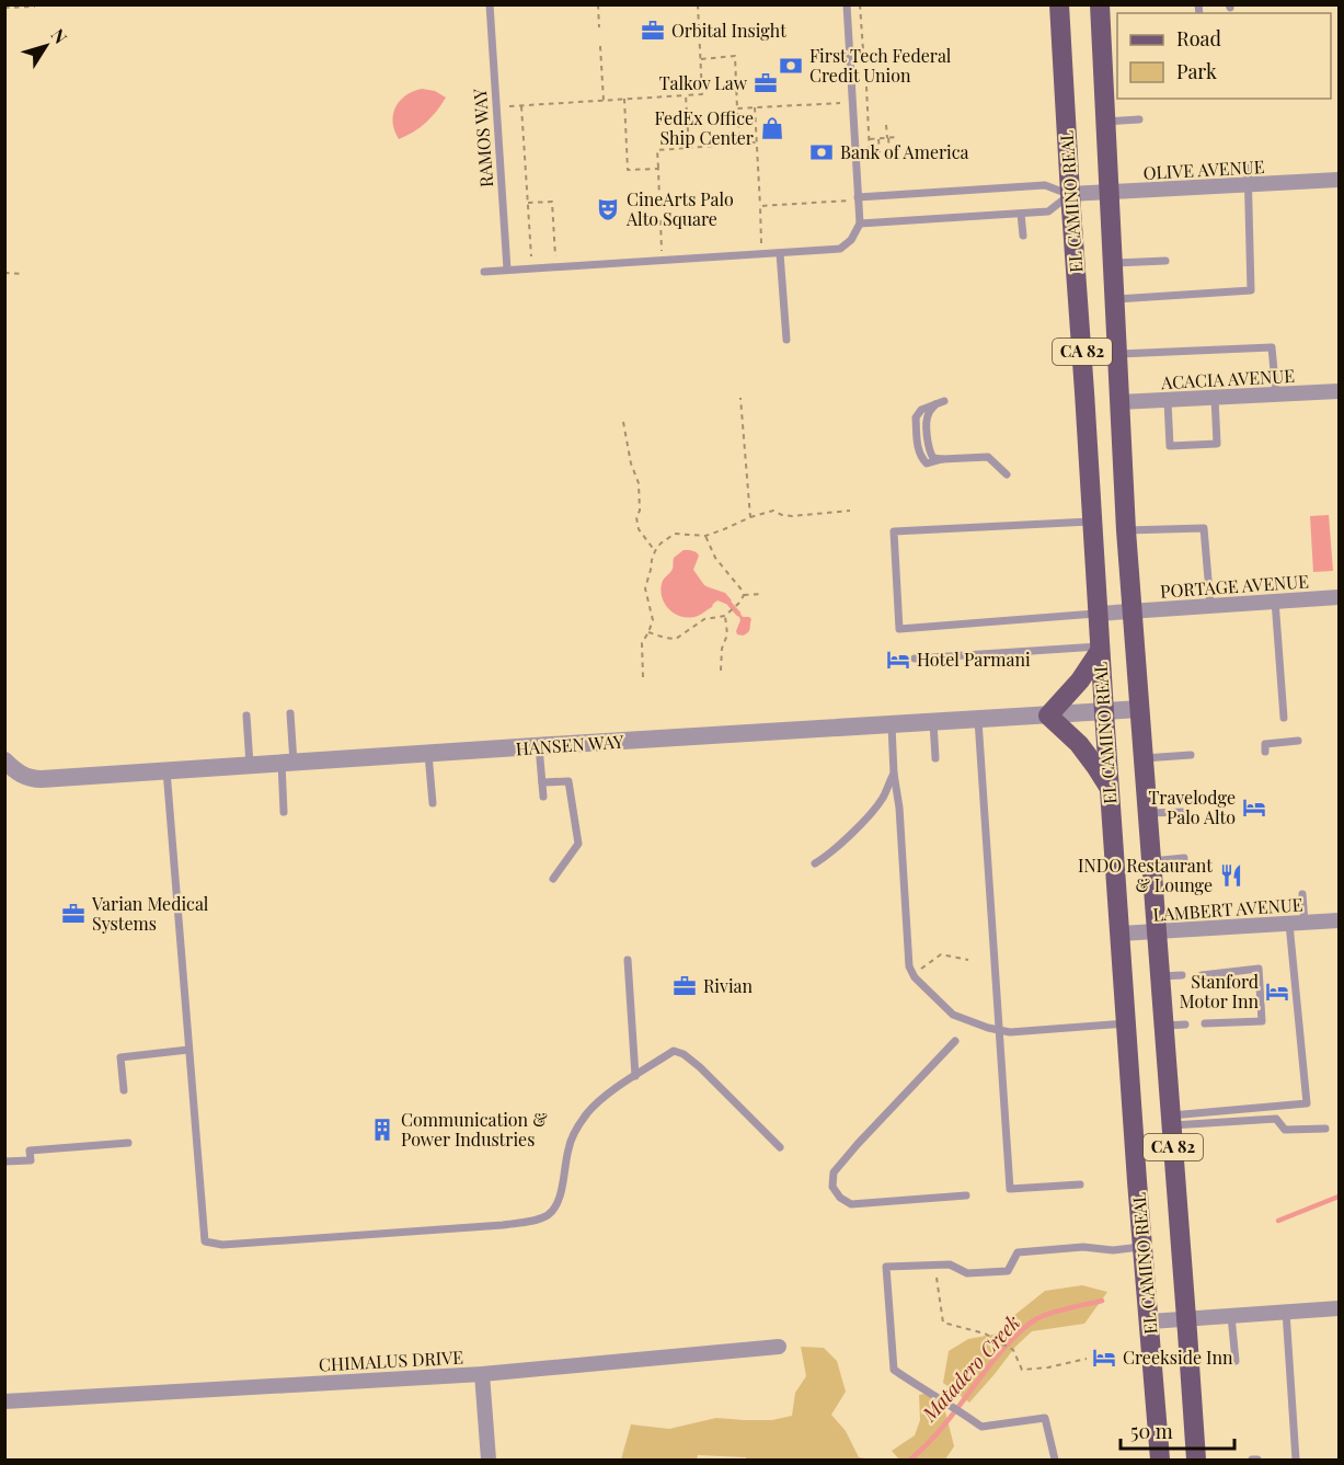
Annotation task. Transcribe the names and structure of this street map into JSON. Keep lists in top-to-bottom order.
{
  "streets": {
    "main road": ["EL CAMINO REAL", "CA 82"],
    "street": [
      "OLIVE AVENUE",
      "ACACIA AVENUE",
      "PORTAGE AVENUE",
      "HANSEN WAY",
      "LAMBERT AVENUE",
      "CHIMALUS DRIVE"
    ],
    "lane": ["RAMOS WAY"]
  },
  "crossings": [
    ["OLIVE AVENUE", "EL CAMINO REAL"],
    ["EL CAMINO REAL", "ACACIA AVENUE"],
    ["EL CAMINO REAL", "PORTAGE AVENUE"],
    ["EL CAMINO REAL", "HANSEN WAY"],
    ["EL CAMINO REAL", "LAMBERT AVENUE"]
  ],
  "water": ["Matadero Creek"],
  "places": {
    "office": [
      "Orbital Insight",
      "Talkov Law",
      "Varian Medical Systems",
      "Rivian"
    ],
    "bank": ["First Tech Federal Credit Union", "Bank of America"],
    "shop": ["FedEx Office Ship Center"],
    "theatre": ["CineArts Palo Alto Square"],
    "hotel": [
      "Hotel Parmani",
      "Travelodge Palo Alto",
      "Stanford Motor Inn",
      "Creekside Inn"
    ],
    "restaurant": ["INDO Restaurant & Lounge"],
    "building": ["Communication & Power Industries"]
  },
  "legend": ["Road", "Park"],
  "scale_bar": "50 m",
  "north": "top right"
}
